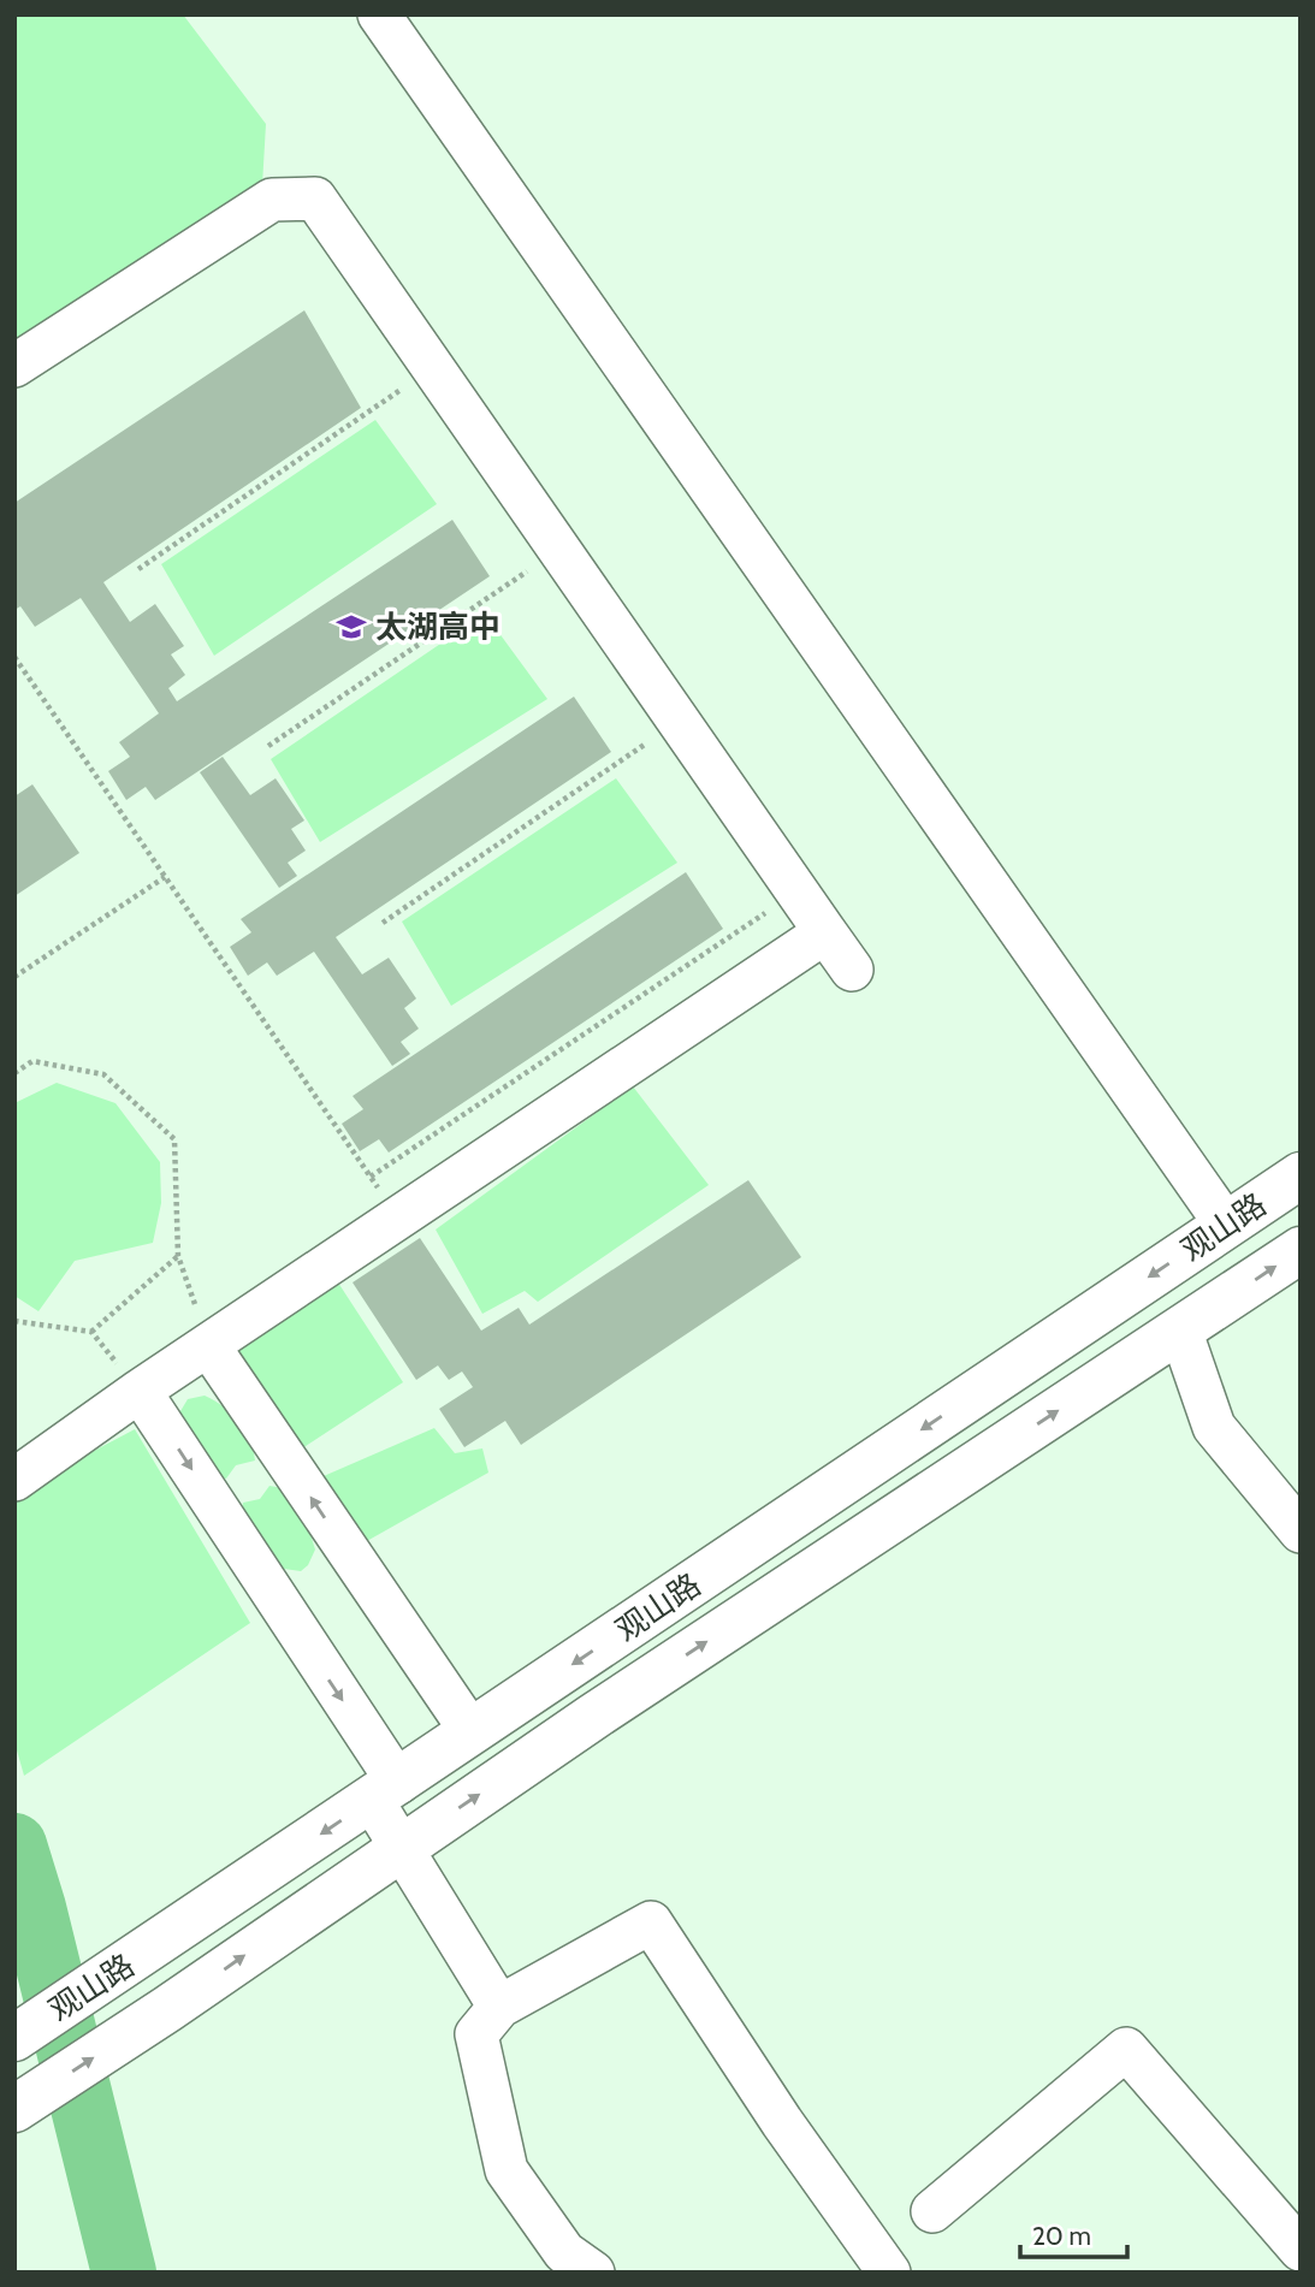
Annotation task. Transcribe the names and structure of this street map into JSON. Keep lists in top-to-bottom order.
{
  "streets": {
    "main road": ["观山路"]
  },
  "places": {
    "school or university": ["太湖高中"]
  },
  "scale_bar": "20 m"
}
